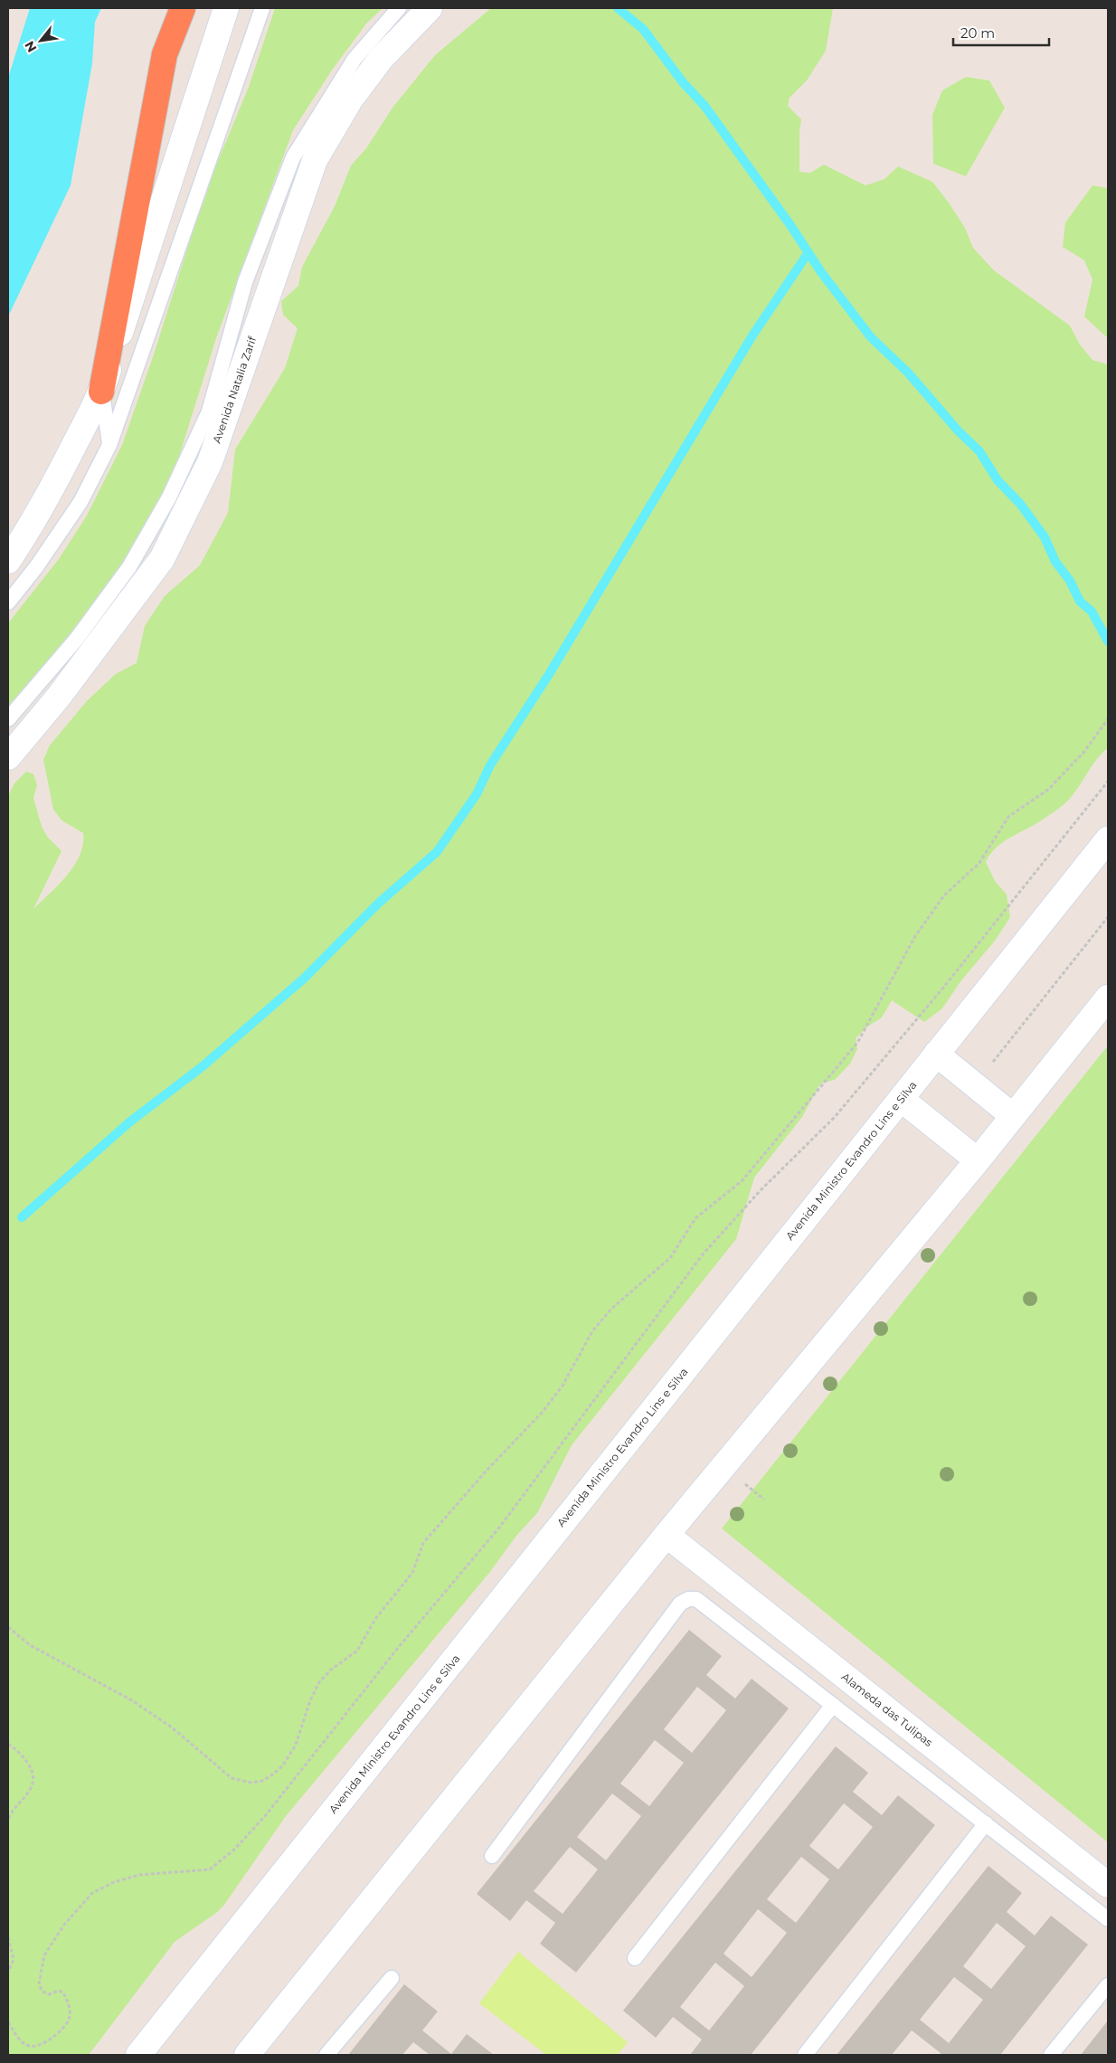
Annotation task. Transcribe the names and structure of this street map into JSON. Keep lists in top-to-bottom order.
{
  "streets": {
    "street": ["Avenida Natalia Zarif", "Avenida Ministro Evandro Lins e Silva", "Alameda das Tulipas"]
  },
  "scale_bar": "20 m",
  "north": "bottom left"
}
